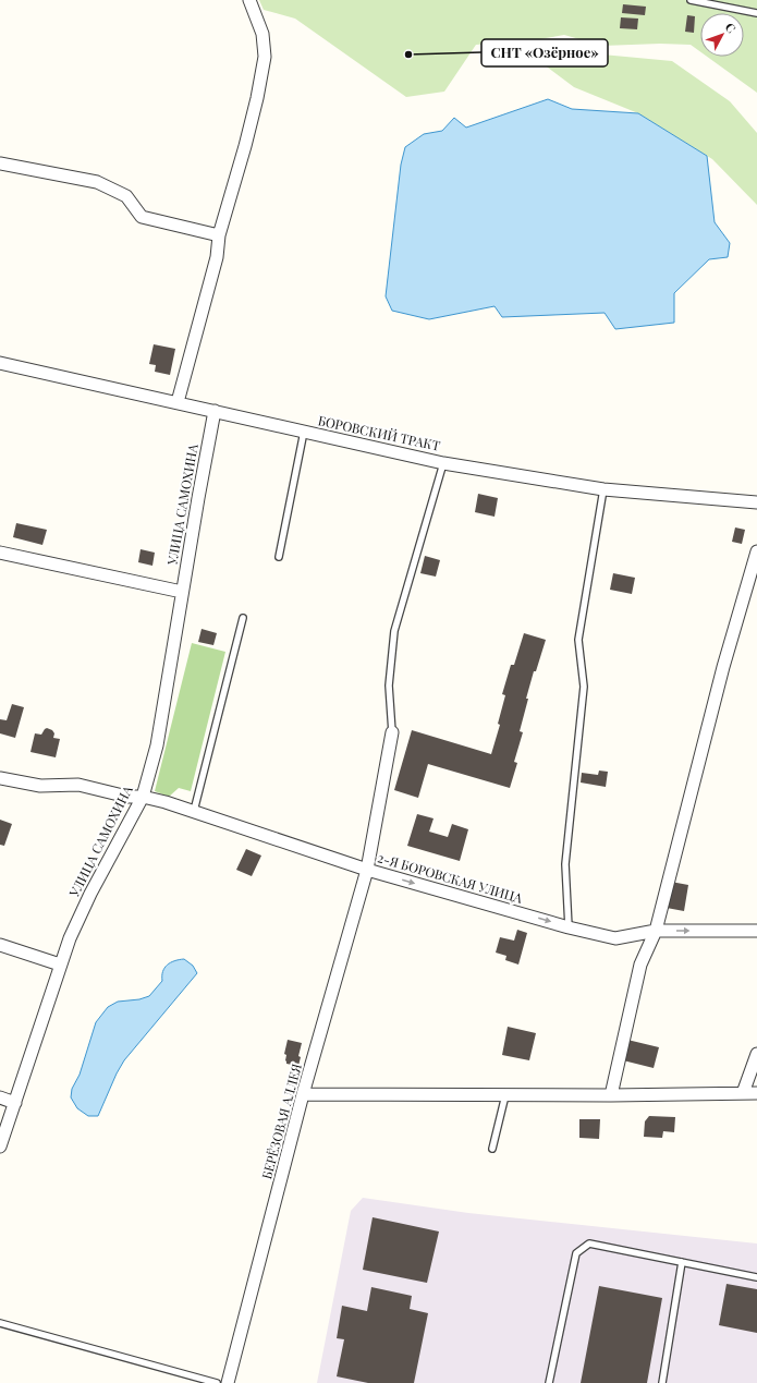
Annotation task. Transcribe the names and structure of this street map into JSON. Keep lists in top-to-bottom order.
{
  "streets": {
    "street": [
      "БОРОВСКИЙ ТРАКТ",
      "УЛИЦА САМОХИНА",
      "2-Я БОРОВСКАЯ УЛИЦА",
      "БЕРЁЗОВАЯ АЛЛЕЯ"
    ]
  },
  "crossings": [
    ["БОРОВСКИЙ ТРАКТ", "УЛИЦА САМОХИНА"],
    ["УЛИЦА САМОХИНА", "2-Я БОРОВСКАЯ УЛИЦА"],
    ["2-Я БОРОВСКАЯ УЛИЦА", "БЕРЁЗОВАЯ АЛЛЕЯ"]
  ],
  "one_way": ["2-Я БОРОВСКАЯ УЛИЦА"],
  "places": ["СНТ «Озёрное»"],
  "north": "top right"
}
